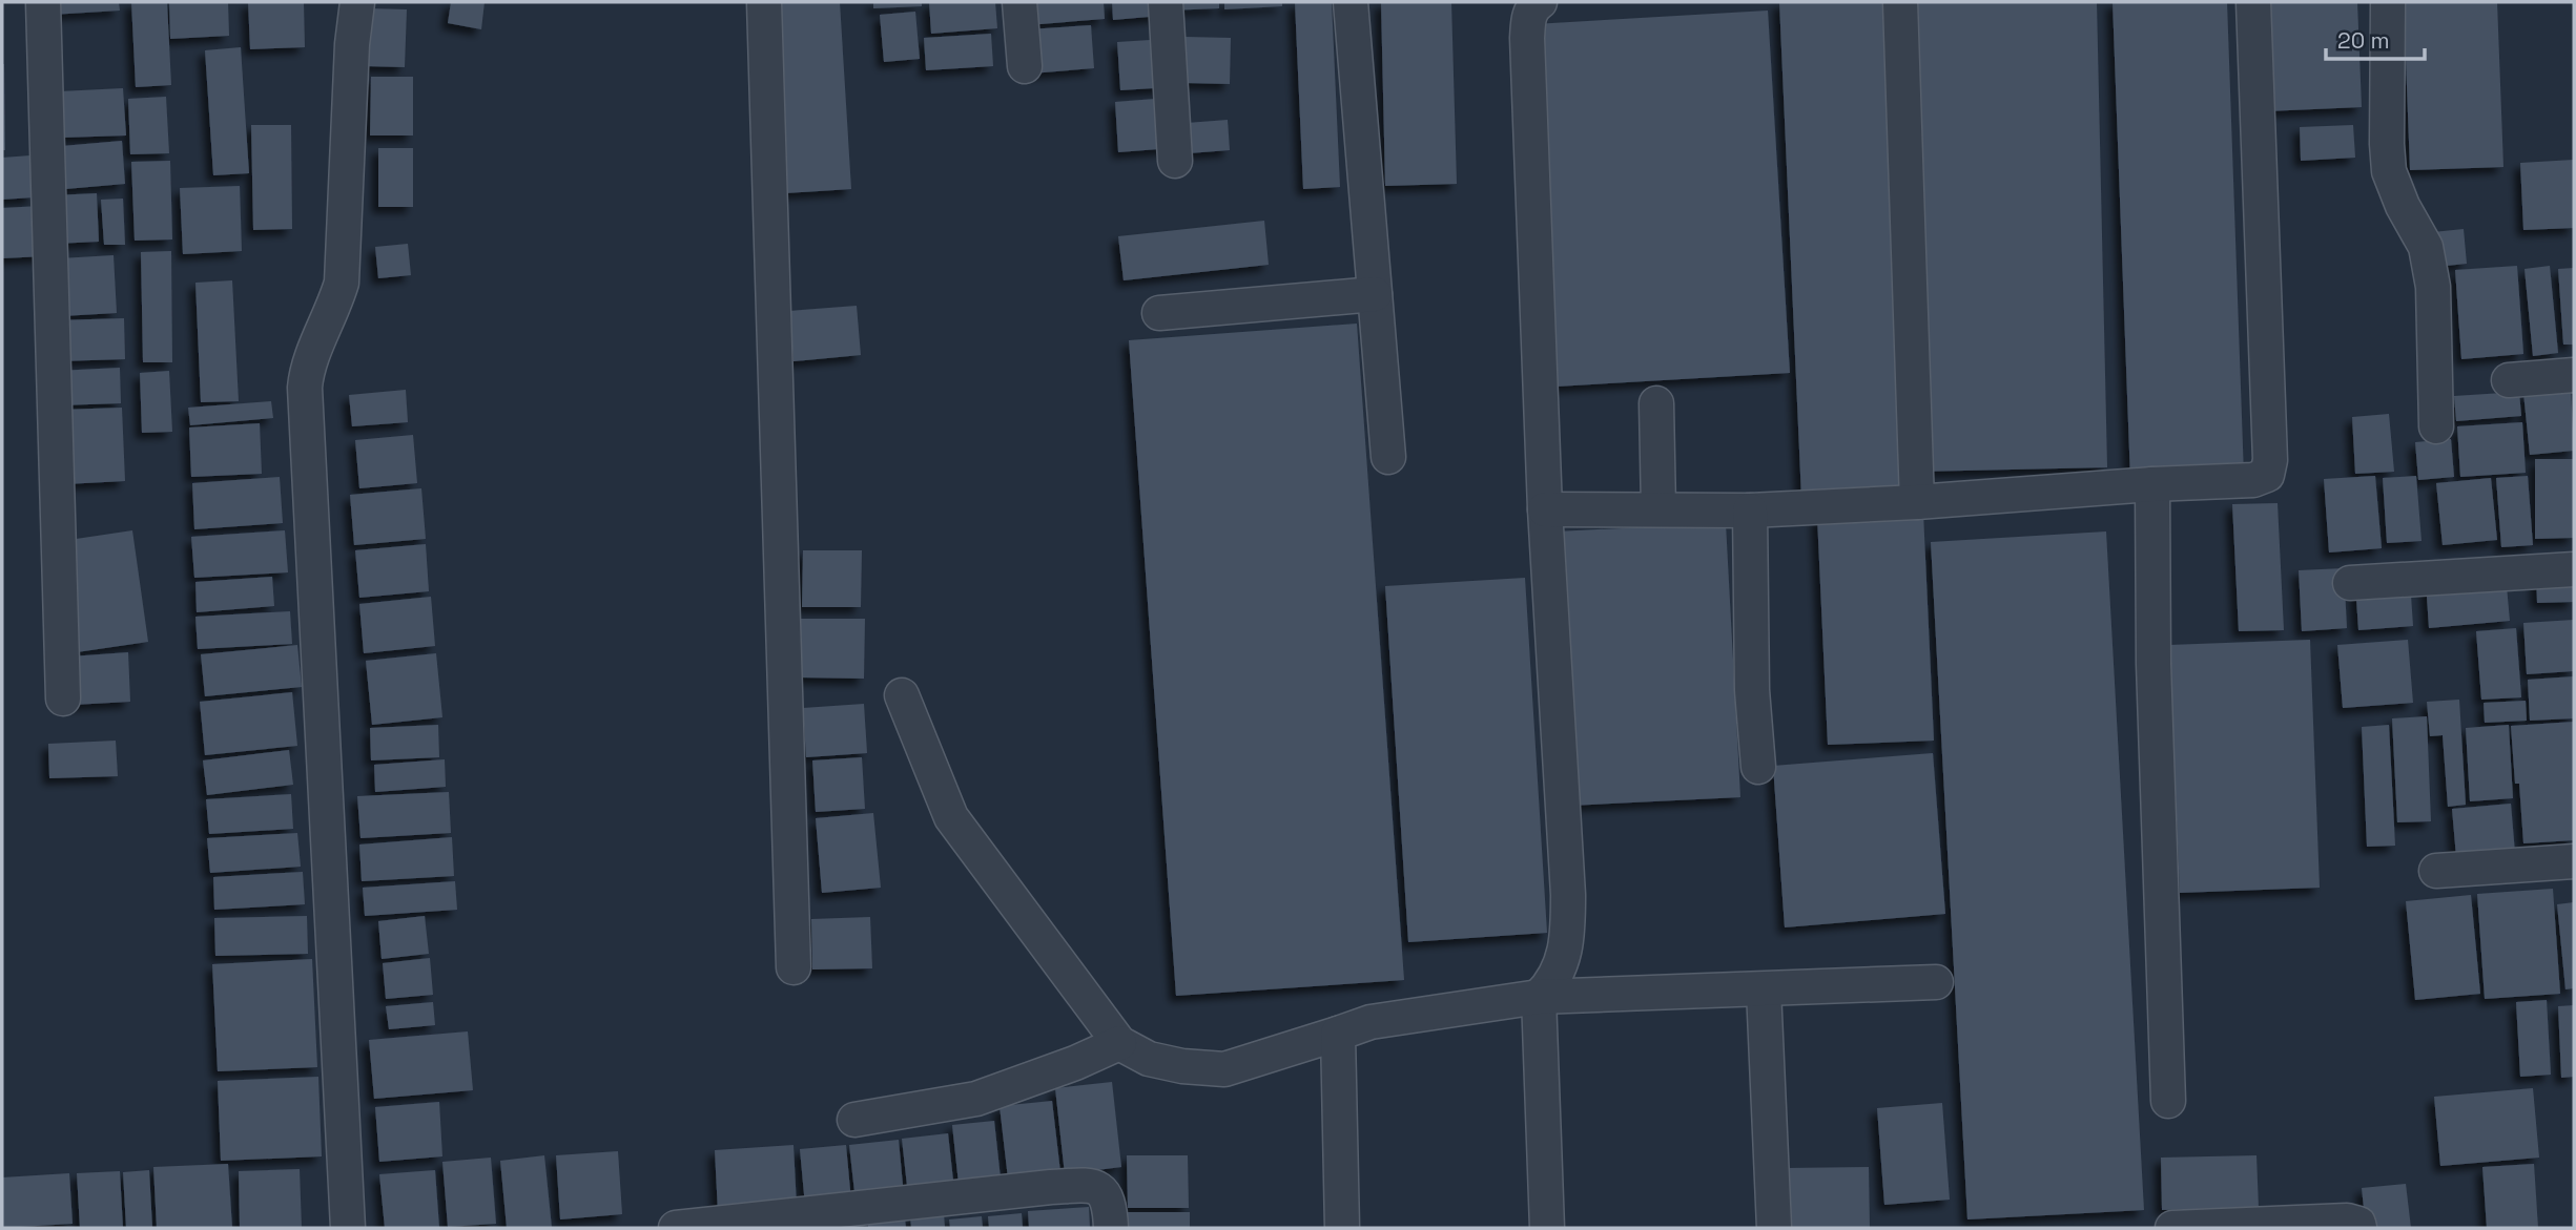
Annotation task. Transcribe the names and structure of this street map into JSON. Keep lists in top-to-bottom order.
{
  "scale_bar": "20 m"
}
